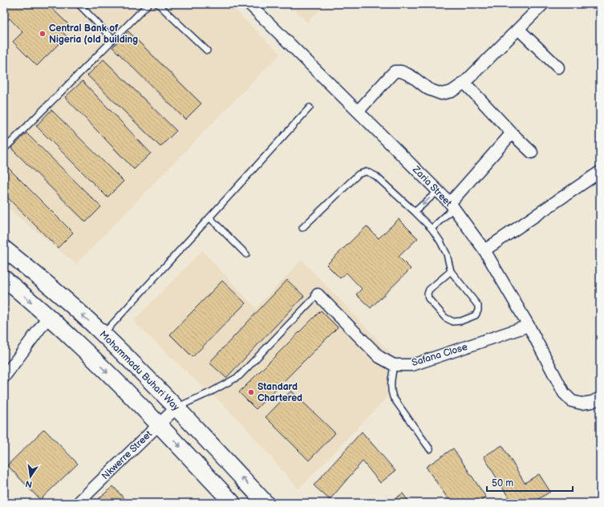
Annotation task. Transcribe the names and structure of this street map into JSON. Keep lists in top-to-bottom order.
{
  "streets": {
    "main road": ["Mohammadu Buhari Way"],
    "street": ["Zaria Street", "Safana Close", "Nkwerre Street"]
  },
  "crossings": [
    ["Zaria Street", "Safana Close"],
    ["Mohammadu Buhari Way", "Nkwerre Street"]
  ],
  "places": ["Central Bank of Nigeria (old building", "Standard Chartered"],
  "scale_bar": "50 m",
  "north": "bottom"
}
